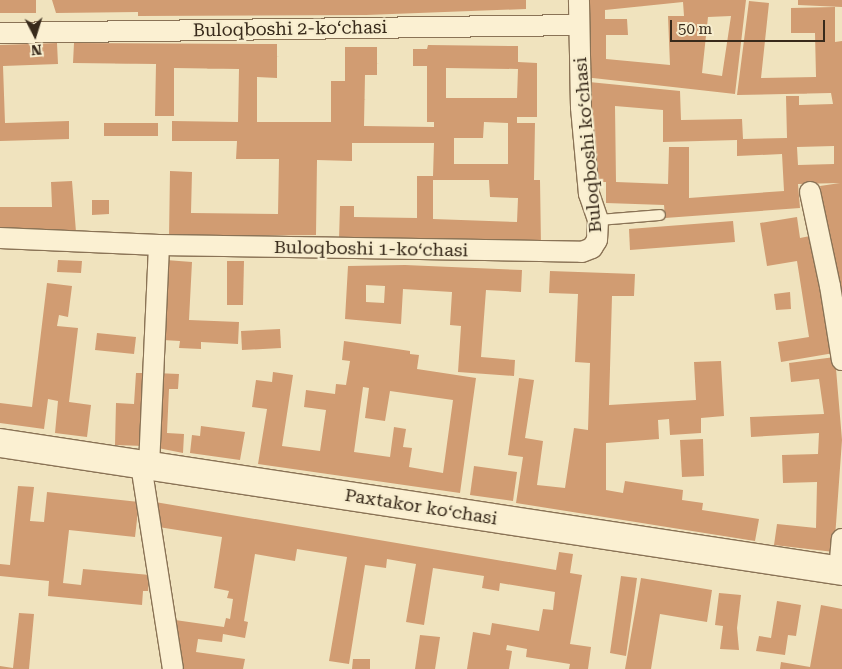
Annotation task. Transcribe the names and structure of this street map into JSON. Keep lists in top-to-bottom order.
{
  "streets": {
    "main road": ["Paxtakor koʻchasi"],
    "street": ["Buloqboshi 2-koʻchasi", "Buloqboshi koʻchasi", "Buloqboshi 1-koʻchasi"]
  },
  "crossings": [
    ["Buloqboshi 2-koʻchasi", "Buloqboshi koʻchasi"],
    ["Buloqboshi koʻchasi", "Buloqboshi 1-koʻchasi"]
  ],
  "scale_bar": "50 m",
  "north": "bottom"
}
